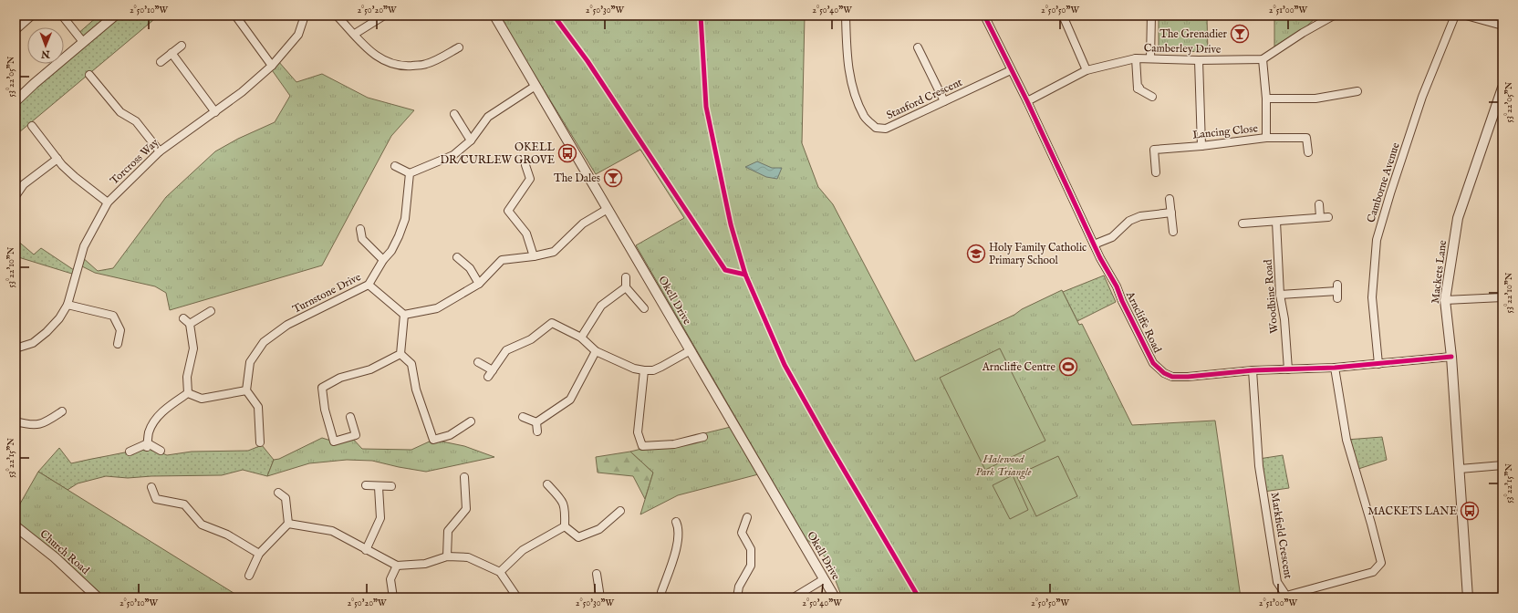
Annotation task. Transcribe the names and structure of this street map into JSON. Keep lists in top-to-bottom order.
{
  "streets": {
    "street": [
      "Camberley Drive",
      "Stanford Crescent",
      "Lancing Close",
      "Torcross Way",
      "Camborne Avenue",
      "Mackets Lane",
      "Turnstone Drive",
      "Woodbine Road",
      "Okell Drive",
      "Arncliffe Road",
      "Markfield Crescent",
      "Church Road"
    ]
  },
  "crossings": [
    ["Camberley Drive", "Arncliffe Road"],
    ["Stanford Crescent", "Arncliffe Road"],
    ["Camborne Avenue", "Arncliffe Road"],
    ["Mackets Lane", "Arncliffe Road"],
    ["Woodbine Road", "Arncliffe Road"],
    ["Arncliffe Road", "Markfield Crescent"]
  ],
  "parks": ["Halewood Park Triangle"],
  "places": {
    "bar": ["The Grenadier", "The Dales"],
    "bus stop": ["OKELL DR/CURLEW GROVE", "MACKETS LANE"],
    "school or university": ["Holy Family Catholic Primary School"],
    "sports": ["Arncliffe Centre"]
  },
  "north": "bottom",
  "coordinates": [
    "2°50'10\"W",
    "2°50'20\"W",
    "2°50'30\"W",
    "2°50'40\"W",
    "2°50'50\"W",
    "2°51'00\"W",
    "53°22'05\"N",
    "53°22'10\"N",
    "53°22'15\"N"
  ]
}
